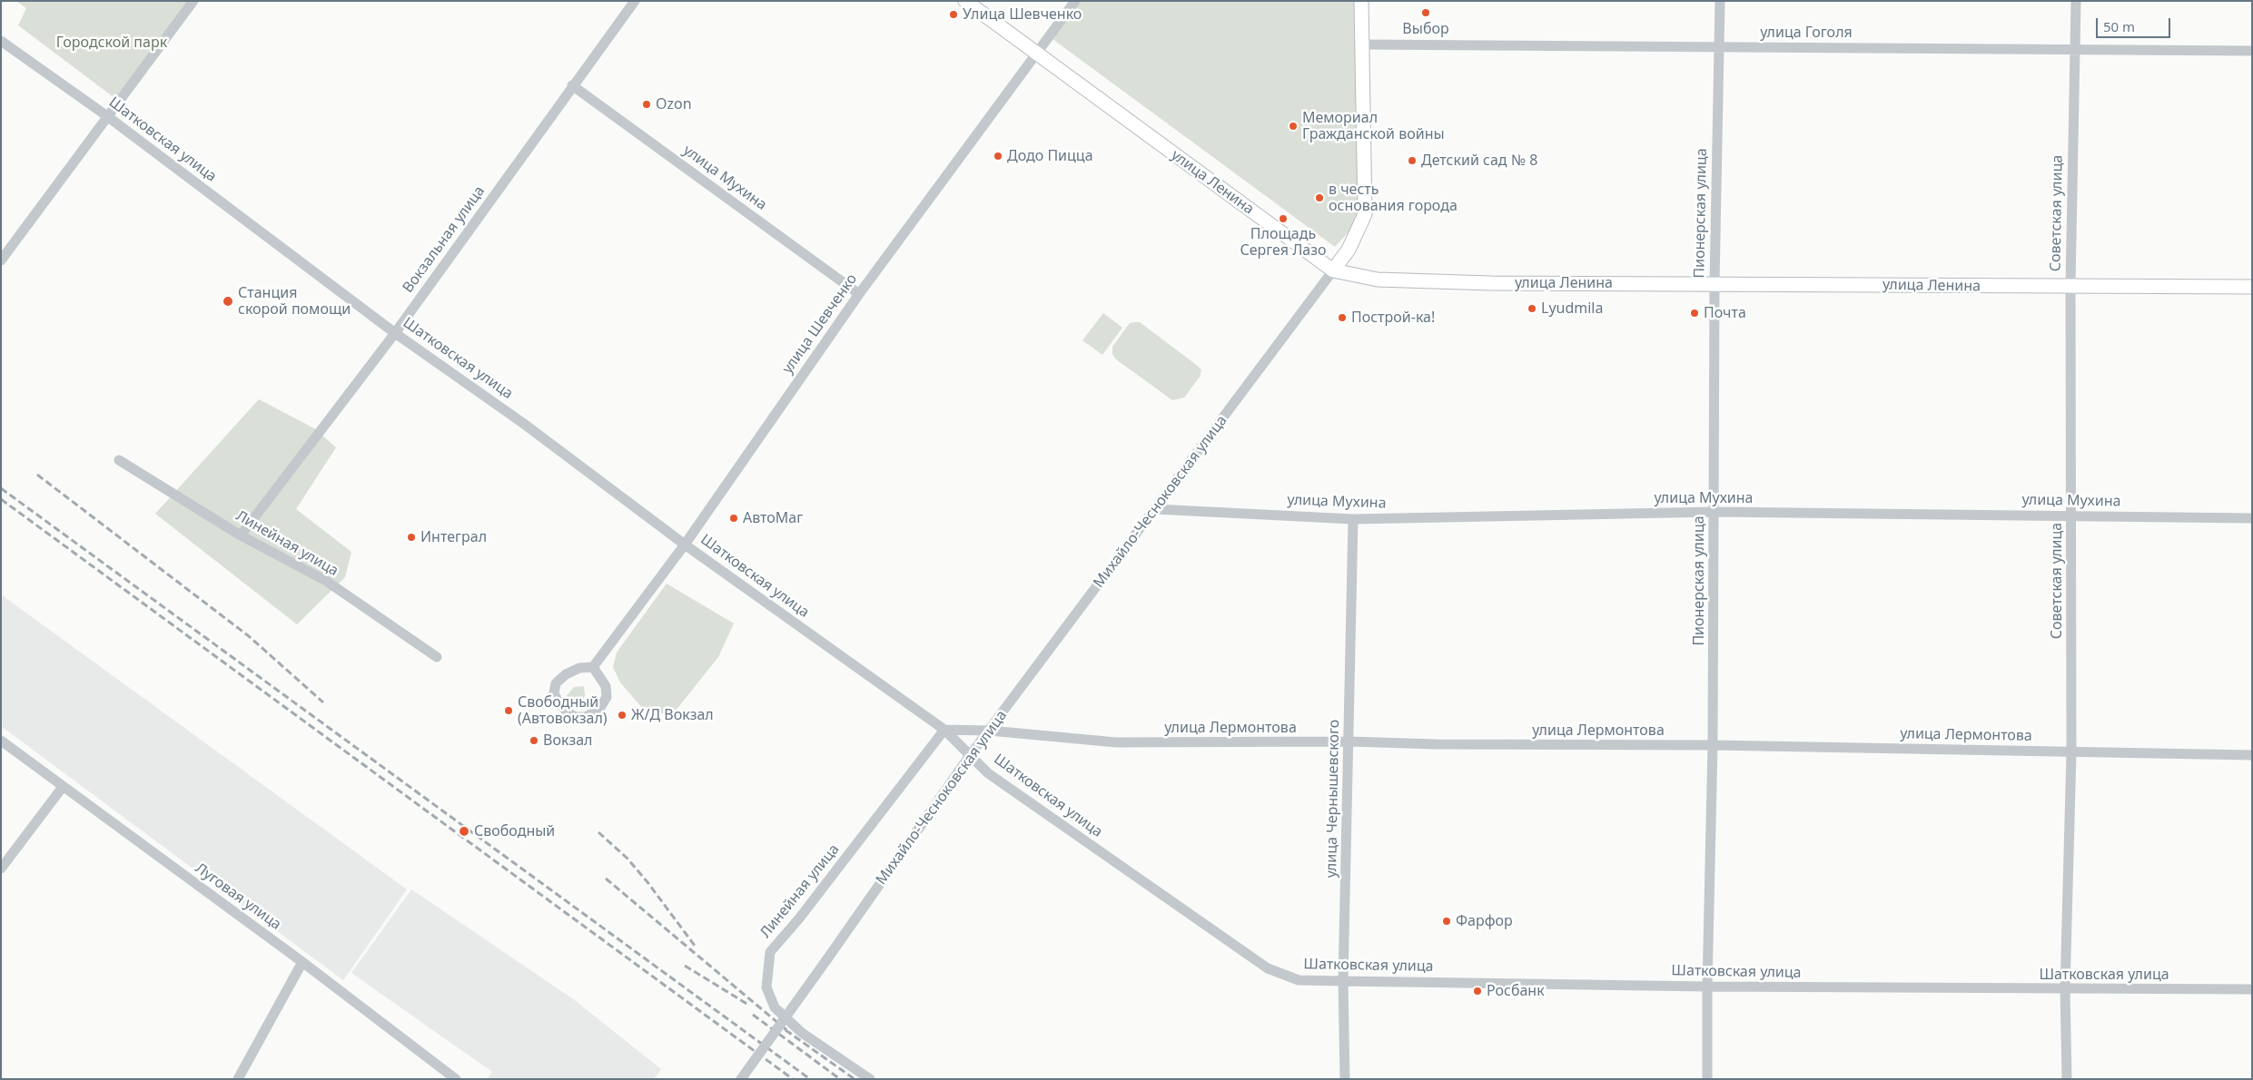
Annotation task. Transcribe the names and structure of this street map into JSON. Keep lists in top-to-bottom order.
{
  "streets": {
    "main road": ["улица Ленина", "Михайло-Чесноковская улица"],
    "street": [
      "улица Гоголя",
      "Шатковская улица",
      "улица Мухина",
      "Пионерская улица",
      "Советская улица",
      "Вокзальная улица",
      "улица Шевченко",
      "Линейная улица",
      "улица Лермонтова",
      "улица Чернышевского",
      "Луговая улица"
    ]
  },
  "crossings": [
    ["улица Гоголя", "Пионерская улица"],
    ["улица Гоголя", "Советская улица"],
    ["улица Гоголя", "Михайло-Чесноковская улица"],
    ["Шатковская улица", "Пионерская улица"],
    ["Шатковская улица", "Советская улица"],
    ["Шатковская улица", "Вокзальная улица"],
    ["Шатковская улица", "улица Шевченко"],
    ["Шатковская улица", "Михайло-Чесноковская улица"],
    ["Шатковская улица", "Линейная улица"],
    ["Шатковская улица", "улица Лермонтова"],
    ["Шатковская улица", "улица Чернышевского"],
    ["улица Мухина", "Пионерская улица"],
    ["улица Мухина", "Советская улица"],
    ["улица Мухина", "Вокзальная улица"],
    ["улица Мухина", "улица Шевченко"],
    ["улица Мухина", "Михайло-Чесноковская улица"],
    ["улица Мухина", "улица Чернышевского"],
    ["улица Ленина", "Пионерская улица"],
    ["улица Ленина", "Советская улица"],
    ["улица Ленина", "улица Шевченко"],
    ["улица Ленина", "Михайло-Чесноковская улица"],
    ["Пионерская улица", "улица Лермонтова"],
    ["Советская улица", "улица Лермонтова"],
    ["Вокзальная улица", "Линейная улица"],
    ["Михайло-Чесноковская улица", "улица Лермонтова"],
    ["Линейная улица", "улица Лермонтова"],
    ["улица Лермонтова", "улица Чернышевского"]
  ],
  "parks": ["Городской парк"],
  "places": [
    "Выбор",
    "Улица Шевченко",
    "Ozon",
    "Мемориал Гражданской войны",
    "Додо Пицца",
    "Детский сад № 8",
    "в честь основания города",
    "Площадь Сергея Лазо",
    "Станция скорой помощи",
    "Lyudmila",
    "Почта",
    "Построй-ка!",
    "АвтоМаг",
    "Интеграл",
    "Свободный (Автовокзал)",
    "Ж/Д Вокзал",
    "Вокзал",
    "Свободный",
    "Фарфор",
    "Росбанк"
  ],
  "scale_bar": "50 m"
}
